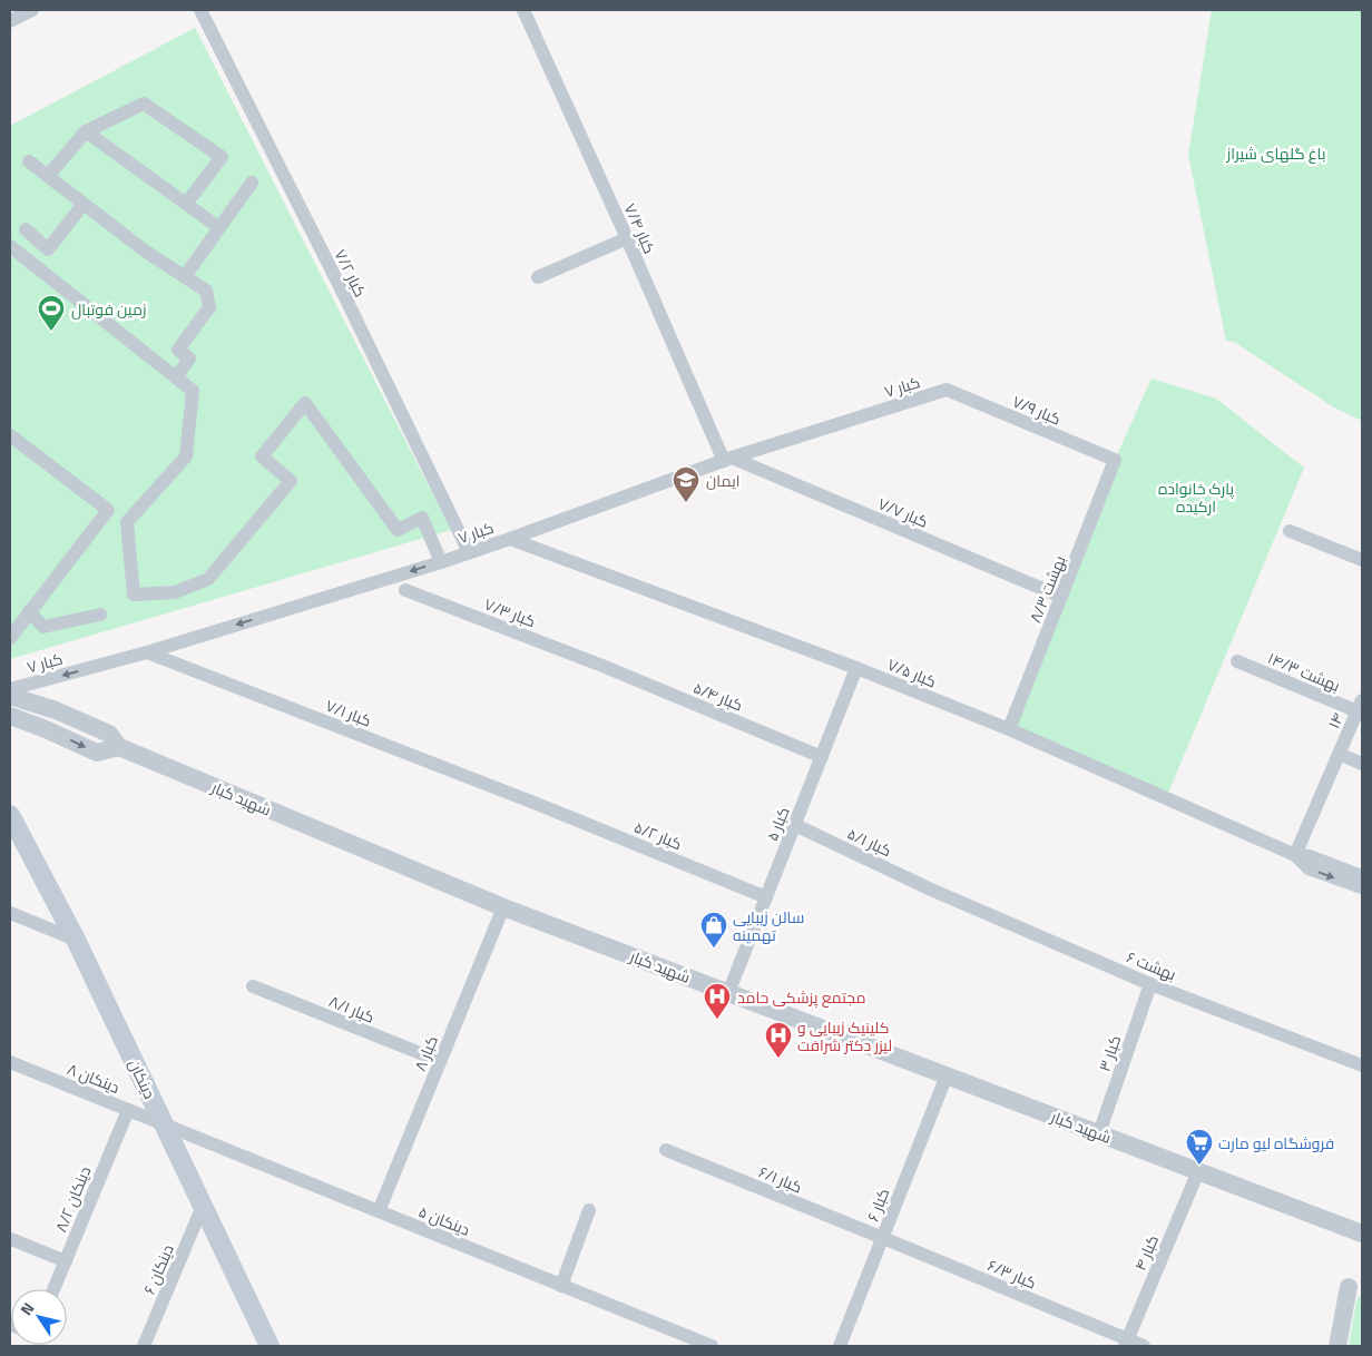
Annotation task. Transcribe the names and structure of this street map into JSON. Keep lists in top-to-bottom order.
{
  "streets": {
    "main road": ["دینکان"],
    "street": [
      "۷/۴ کبار",
      "۷/۲ کبار",
      "۷ کبار",
      "۷/۹ کبار",
      "۷/۷ کبار",
      "بهشت ۸/۳",
      "۷/۳ کبار",
      "۱۴/۳ بهشت",
      "۷/۵ کبار",
      "۵/۴ کبار",
      "۷/۱ کبار",
      "۱۴",
      "شهید کبار",
      "۵ کبار",
      "۵/۲ کبار",
      "۵/۱ کبار",
      "۶ بهشت",
      "۸/۱ کبار",
      "۸ کبار",
      "۳ کبار",
      "۸ دینکان",
      "۶/۱ کبار",
      "دینکان ۸/۲",
      "۶ کبار",
      "۵ دینکان",
      "۴ کبار",
      "دینکان ۶",
      "۶/۳ کبار"
    ]
  },
  "crossings": [
    ["۷/۴ کبار", "۷ کبار"],
    ["۷/۴ کبار", "۷/۷ کبار"],
    ["۷/۲ کبار", "۷ کبار"],
    ["۷ کبار", "۷/۹ کبار"],
    ["۷ کبار", "۷/۷ کبار"],
    ["۷ کبار", "۷/۵ کبار"],
    ["۷ کبار", "۷/۱ کبار"],
    ["۷ کبار", "شهید کبار"],
    ["۷/۹ کبار", "بهشت ۸/۳"],
    ["۷/۷ کبار", "بهشت ۸/۳"],
    ["بهشت ۸/۳", "۷/۵ کبار"],
    ["۷/۳ کبار", "۵/۴ کبار"],
    ["۱۴/۳ بهشت", "۱۴"],
    ["۷/۵ کبار", "۱۴"],
    ["۷/۵ کبار", "۵ کبار"],
    ["۵/۴ کبار", "۵ کبار"],
    ["۷/۱ کبار", "۵/۲ کبار"],
    ["شهید کبار", "۵ کبار"],
    ["شهید کبار", "۸ کبار"],
    ["شهید کبار", "۳ کبار"],
    ["شهید کبار", "۶ کبار"],
    ["شهید کبار", "۴ کبار"],
    ["۵ کبار", "۵/۲ کبار"],
    ["۵ کبار", "۵/۱ کبار"],
    ["۵/۱ کبار", "۶ بهشت"],
    ["۶ بهشت", "۳ کبار"],
    ["۸/۱ کبار", "۸ کبار"],
    ["۸ کبار", "۵ دینکان"],
    ["۸ دینکان", "دینکان"],
    ["۸ دینکان", "دینکان ۸/۲"],
    ["۸ دینکان", "۵ دینکان"],
    ["دینکان", "۵ دینکان"],
    ["دینکان", "دینکان ۶"],
    ["۶/۱ کبار", "۶ کبار"],
    ["۶/۱ کبار", "۶/۳ کبار"],
    ["۶ کبار", "۶/۳ کبار"],
    ["۴ کبار", "۶/۳ کبار"]
  ],
  "one_way": ["۷ کبار"],
  "parks": ["باغ گلهای شیراز", "پارک خانواده ارکیده"],
  "places": {
    "sports": ["زمین فوتبال"],
    "school or university": ["ایمان"],
    "shop": ["سالن زیبایی تهمینه"],
    "hospital": ["مجتمع پزشکی حامد", "کلینیک زیبایی و لیزر دکتر شرافت"],
    "supermarket": ["فروشگاه لیو مارت"]
  },
  "north": "top left"
}
